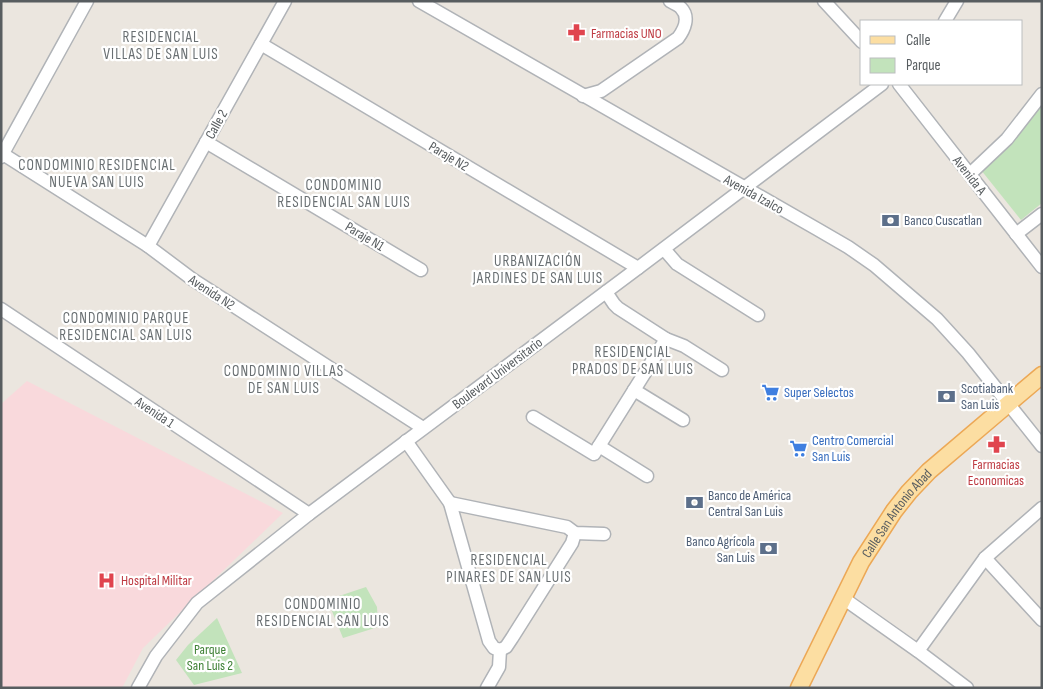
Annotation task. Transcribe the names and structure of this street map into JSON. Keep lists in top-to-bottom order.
{
  "streets": {
    "main road": ["Calle San Antonio Abad"],
    "street": [
      "Calle 2",
      "Paraje N2",
      "Avenida A",
      "Avenida Izalco",
      "Paraje N1",
      "Avenida N2",
      "Boulevard Universitario",
      "Avenida 1"
    ]
  },
  "crossings": [
    ["Calle 2", "Paraje N2"],
    ["Calle 2", "Paraje N1"],
    ["Calle 2", "Avenida N2"],
    ["Paraje N2", "Boulevard Universitario"],
    ["Avenida Izalco", "Boulevard Universitario"],
    ["Avenida Izalco", "Calle San Antonio Abad"],
    ["Avenida N2", "Boulevard Universitario"],
    ["Boulevard Universitario", "Avenida 1"]
  ],
  "districts": [
    "RESIDENCIAL VILLAS DE SAN LUIS",
    "CONDOMINIO RESIDENCIAL NUEVA SAN LUIS",
    "CONDOMINIO RESIDENCIAL SAN LUIS",
    "URBANIZACIÓN JARDINES DE SAN LUIS",
    "CONDOMINIO PARQUE RESIDENCIAL SAN LUIS",
    "RESIDENCIAL PRADOS DE SAN LUIS",
    "CONDOMINIO VILLAS DE SAN LUIS",
    "RESIDENCIAL PINARES DE SAN LUIS",
    "CONDOMINIO RESIDENCIAL SAN LUIS"
  ],
  "parks": ["Parque San Luis 2"],
  "places": {
    "pharmacy": ["Farmacias UNO", "Farmacias Economicas"],
    "bank": [
      "Banco Cuscatlan",
      "Scotiabank San Luis",
      "Banco de América Central San Luis",
      "Banco Agrícola San Luis"
    ],
    "supermarket": ["Super Selectos", "Centro Comercial San Luis"],
    "hospital": ["Hospital Militar"]
  },
  "legend": ["Calle", "Parque"]
}
